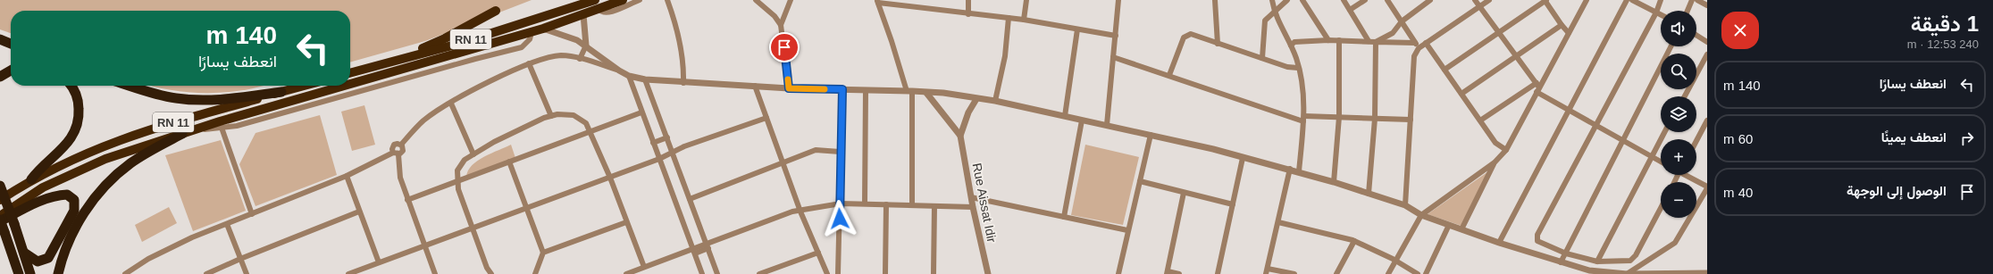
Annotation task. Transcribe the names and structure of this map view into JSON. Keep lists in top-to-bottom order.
{
  "streets": {
    "highway": ["RN 11"],
    "street": ["Rue Aissat Idir"]
  },
  "page": {
    "heading": ["1 دقيقة", "240 m · 12:53"],
    "map_buttons": ["+", "−"],
    "turn": ["140 m", "انعطف يسارًا"],
    "list": [
      {
        "name": "انعطف يسارًا",
        "value": "140 m"
      },
      {
        "name": "انعطف يمينًا",
        "value": "60 m"
      },
      {
        "name": "الوصول إلى الوجهة",
        "value": "40 m"
      }
    ]
  }
}
